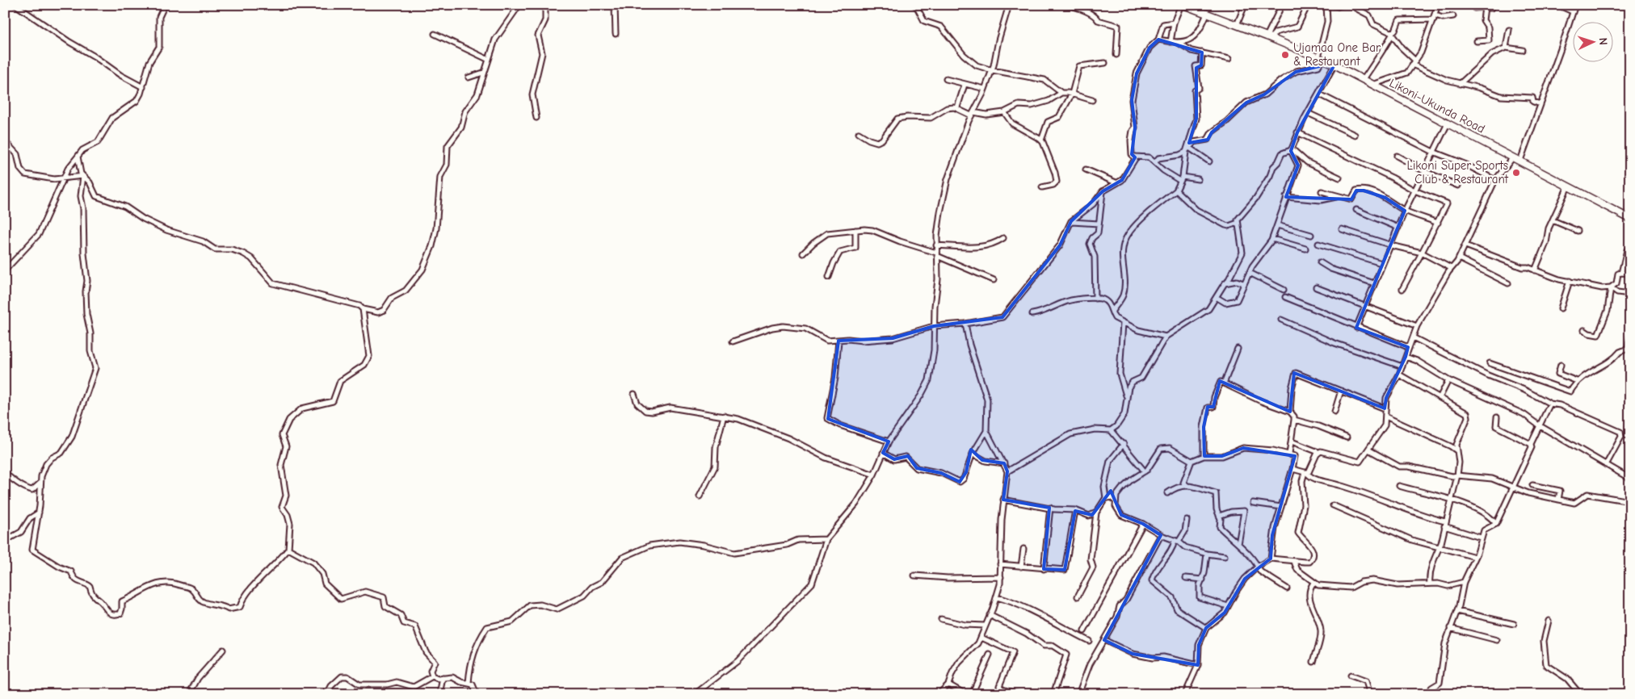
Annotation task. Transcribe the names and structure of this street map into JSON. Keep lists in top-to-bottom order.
{
  "streets": {
    "highway": ["Likoni-Ukunda Road"]
  },
  "places": ["Ujamaa One Bar & Restaurant", "Likoni Super Sports Club & Restaurant"],
  "north": "right"
}
